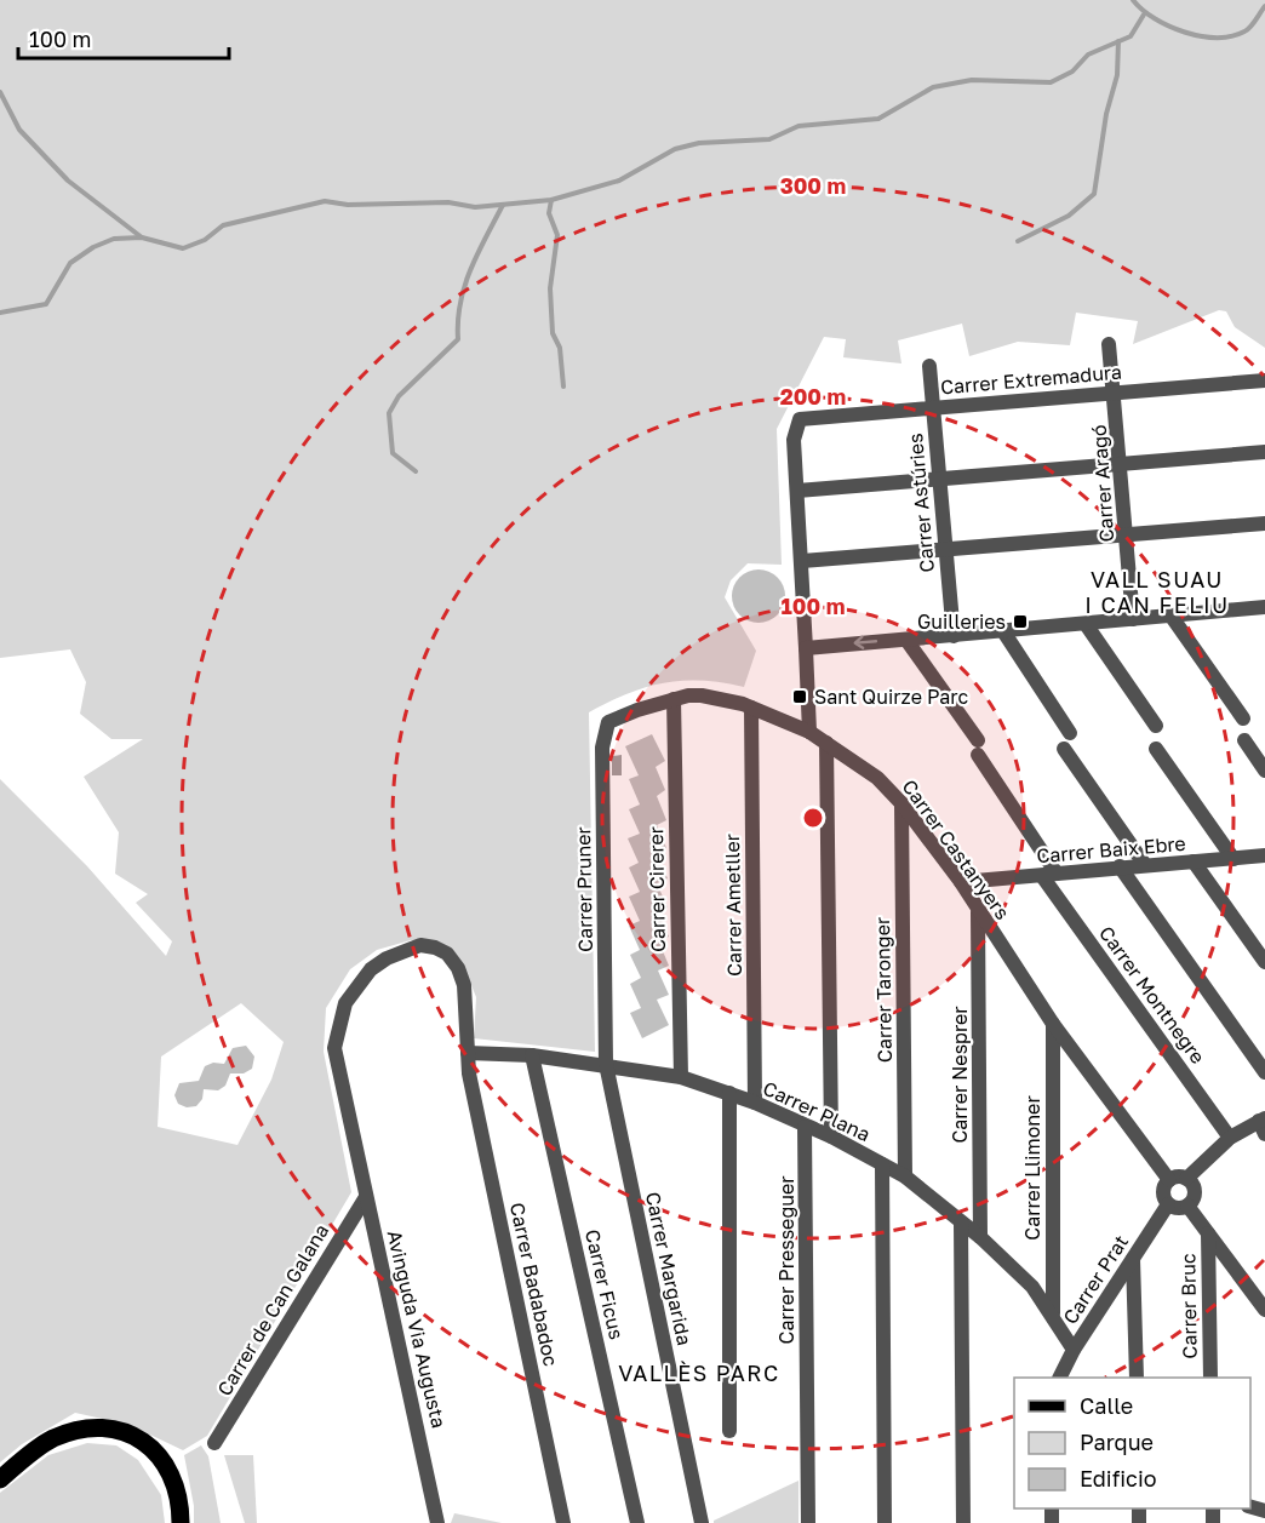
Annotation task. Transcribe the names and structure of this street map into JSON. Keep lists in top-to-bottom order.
{
  "streets": {
    "street": [
      "Carrer Extremadura",
      "Carrer Aragó",
      "Carrer Astúries",
      "Carrer Castanyers",
      "Carrer Baix Ebre",
      "Carrer Pruner",
      "Carrer Cirerer",
      "Carrer Ametller",
      "Carrer Taronger",
      "Carrer Montnegre",
      "Carrer Nesprer",
      "Carrer Plana",
      "Carrer Llimoner",
      "Carrer Presseguer",
      "Carrer Margarida",
      "Carrer Prat",
      "Carrer Badabadoc",
      "Carrer Ficus",
      "Carrer Bruc",
      "Carrer de Can Galana",
      "Avinguda Via Augusta"
    ]
  },
  "crossings": [
    ["Carrer Extremadura", "Carrer Aragó"],
    ["Carrer Extremadura", "Carrer Astúries"],
    ["Carrer Castanyers", "Carrer Baix Ebre"],
    ["Carrer Castanyers", "Carrer Pruner"],
    ["Carrer Castanyers", "Carrer Cirerer"],
    ["Carrer Castanyers", "Carrer Ametller"],
    ["Carrer Castanyers", "Carrer Taronger"],
    ["Carrer Castanyers", "Carrer Nesprer"],
    ["Carrer Castanyers", "Carrer Llimoner"],
    ["Carrer Castanyers", "Carrer Prat"],
    ["Carrer Baix Ebre", "Carrer Montnegre"],
    ["Carrer Pruner", "Carrer Plana"],
    ["Carrer Pruner", "Carrer Margarida"],
    ["Carrer Cirerer", "Carrer Plana"],
    ["Carrer Ametller", "Carrer Plana"],
    ["Carrer Taronger", "Carrer Plana"],
    ["Carrer Nesprer", "Carrer Plana"],
    ["Carrer Plana", "Carrer Llimoner"],
    ["Carrer Plana", "Carrer Presseguer"],
    ["Carrer Plana", "Carrer Margarida"],
    ["Carrer Plana", "Carrer Prat"],
    ["Carrer Plana", "Carrer Badabadoc"],
    ["Carrer Plana", "Carrer Ficus"],
    ["Carrer Badabadoc", "Avinguda Via Augusta"],
    ["Carrer de Can Galana", "Avinguda Via Augusta"]
  ],
  "districts": ["VALL SUAU I CAN FELIU", "VALLÈS PARC"],
  "places": {
    "transit": ["Guilleries", "Sant Quirze Parc"]
  },
  "legend": ["Calle", "Parque", "Edificio"],
  "scale_bar": "100 m",
  "rings": ["300 m", "200 m", "100 m"]
}
